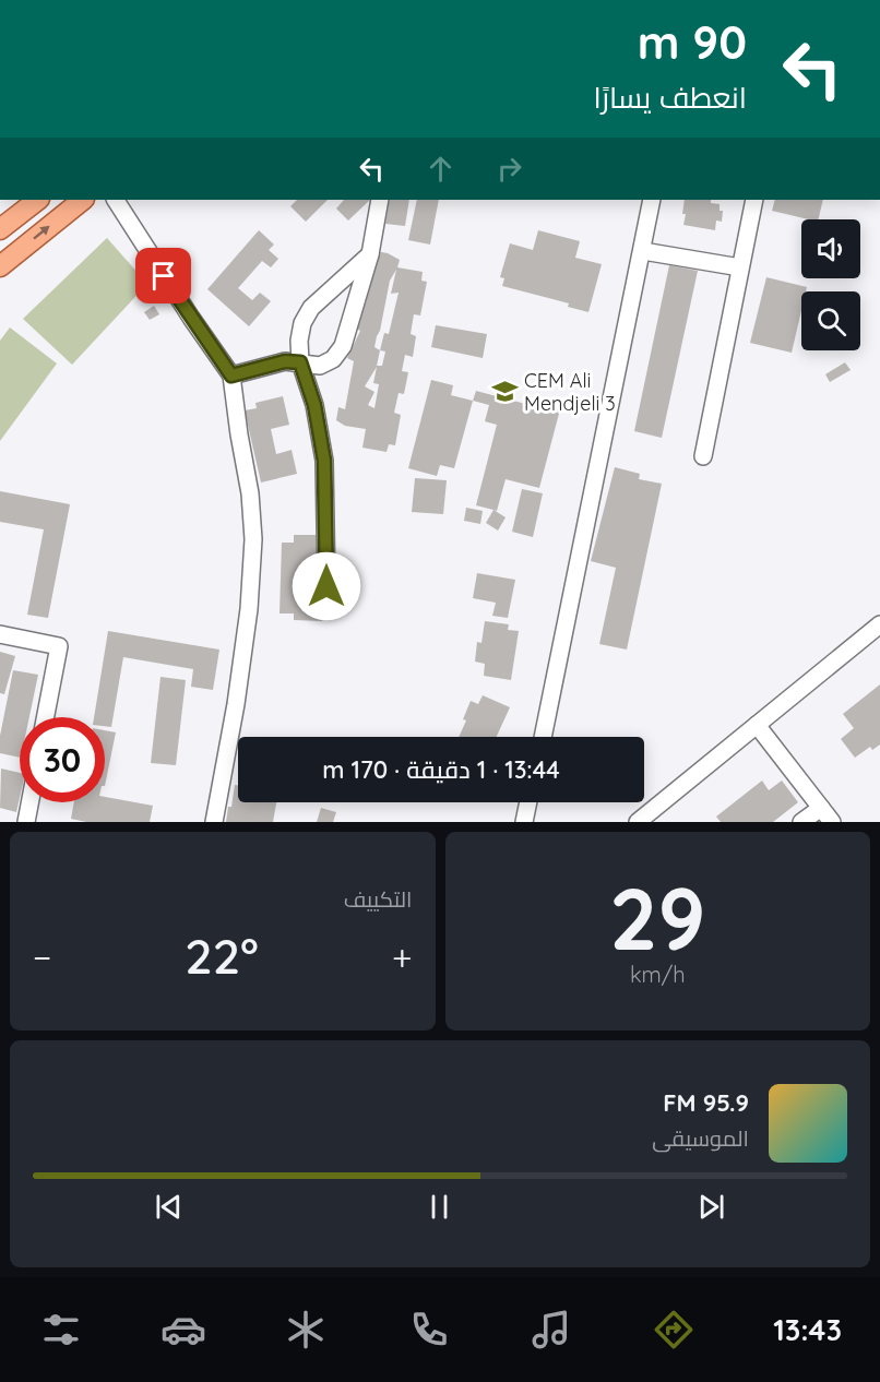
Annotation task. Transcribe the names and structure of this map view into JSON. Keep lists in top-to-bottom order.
{
  "places": {
    "school or university": ["CEM Ali Mendjeli 3"]
  },
  "page": {
    "turn": ["90 m", "انعطف يسارًا"],
    "limit": "30",
    "trip": "13:44 · 1 دقيقة · 170 m",
    "tile": [
      ["29", "km/h"],
      "التكييف"
    ],
    "heat": ["−", "22°", "+"],
    "song": ["95.9 FM", "الموسيقى"],
    "tabs": "13:43"
  }
}
